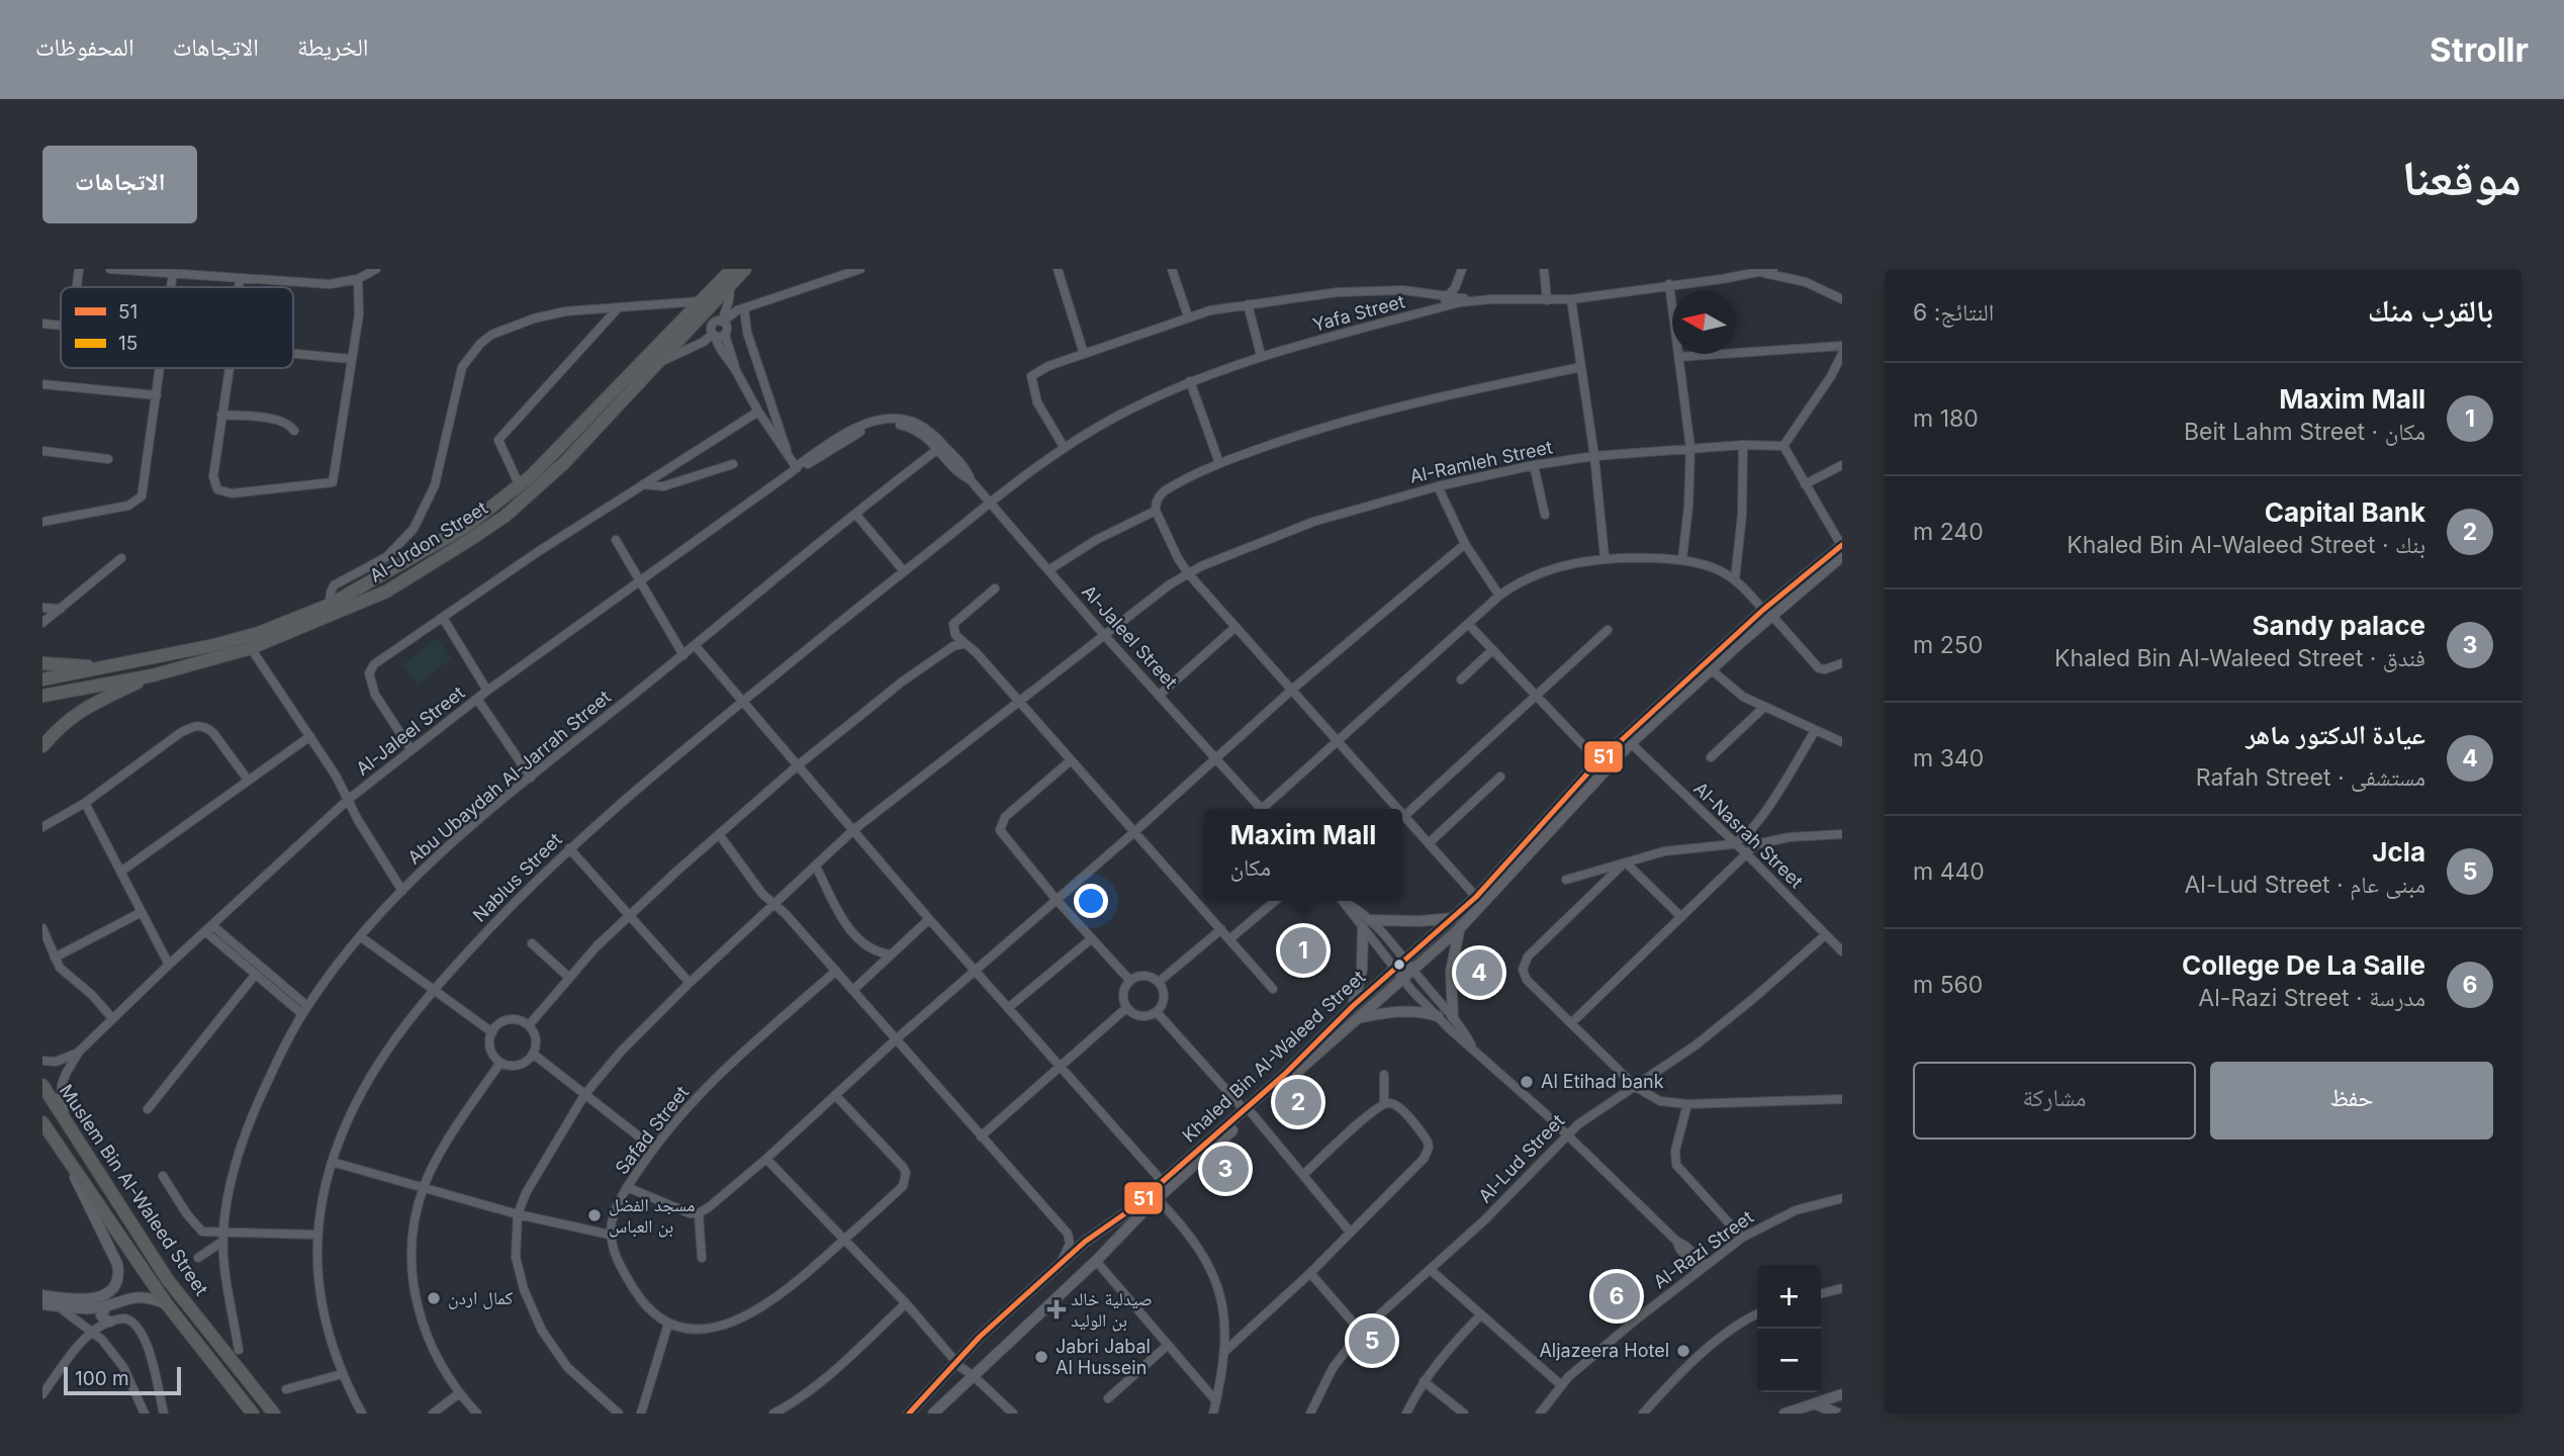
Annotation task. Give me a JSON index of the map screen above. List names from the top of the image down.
{
  "streets": {
    "highway": ["Al-Urdon Street", "Muslem Bin Al-Waleed Street"],
    "main road": ["Khaled Bin Al-Waleed Street"],
    "street": [
      "Yafa Street",
      "Al-Ramleh Street",
      "Al-Jaleel Street",
      "Abu Ubaydah Al-Jarrah Street",
      "Al-Nasrah Street",
      "Nablus Street",
      "Safad Street",
      "Al-Lud Street",
      "Al-Razi Street"
    ]
  },
  "crossings": [
    ["Yafa Street", "Al-Jaleel Street"],
    ["Yafa Street", "Nablus Street"],
    ["Al-Ramleh Street", "Al-Jaleel Street"],
    ["Al-Jaleel Street", "Abu Ubaydah Al-Jarrah Street"],
    ["Al-Jaleel Street", "Nablus Street"],
    ["Al-Jaleel Street", "Muslem Bin Al-Waleed Street"],
    ["Al-Nasrah Street", "Khaled Bin Al-Waleed Street"],
    ["Al-Nasrah Street", "Al-Lud Street"]
  ],
  "places": {
    "other": [
      "Al Etihad bank",
      "مسجد الفضل بن العباس",
      "كمال اردن",
      "Aljazeera Hotel",
      "Jabri Jabal Al Hussein"
    ],
    "health": ["صيدلية خالد بن الوليد"]
  },
  "lines": ["transit line 51"],
  "legend": ["51", "15"],
  "scale_bar": "100 m",
  "north": "left",
  "page": {
    "header": "Strollr",
    "nav": ["الخريطة", "الاتجاهات", "المحفوظات"],
    "title": "موقعنا",
    "buttons": [
      "الاتجاهات",
      ["حفظ", "مشاركة"]
    ],
    "heading": ["بالقرب منك", "النتائج: 6"],
    "list": [
      {
        "mark": "1",
        "name": "Maxim Mall",
        "note": "مكان · Beit Lahm Street",
        "value": "180 m"
      },
      {
        "mark": "2",
        "name": "Capital Bank",
        "note": "بنك · Khaled Bin Al-Waleed Street",
        "value": "240 m"
      },
      {
        "mark": "3",
        "name": "Sandy palace",
        "note": "فندق · Khaled Bin Al-Waleed Street",
        "value": "250 m"
      },
      {
        "mark": "4",
        "name": "عيادة الدكتور ماهر",
        "note": "مستشفى · Rafah Street",
        "value": "340 m"
      },
      {
        "mark": "5",
        "name": "Jcla",
        "note": "مبنى عام · Al-Lud Street",
        "value": "440 m"
      },
      {
        "mark": "6",
        "name": "College De La Salle",
        "note": "مدرسة · Al-Razi Street",
        "value": "560 m"
      }
    ],
    "popup": ["Maxim Mall", "مكان"],
    "pins": [
      "1",
      "4",
      "2",
      "3",
      "6",
      "5"
    ],
    "map_buttons": ["+", "−"],
    "scale": "100 m"
  }
}
